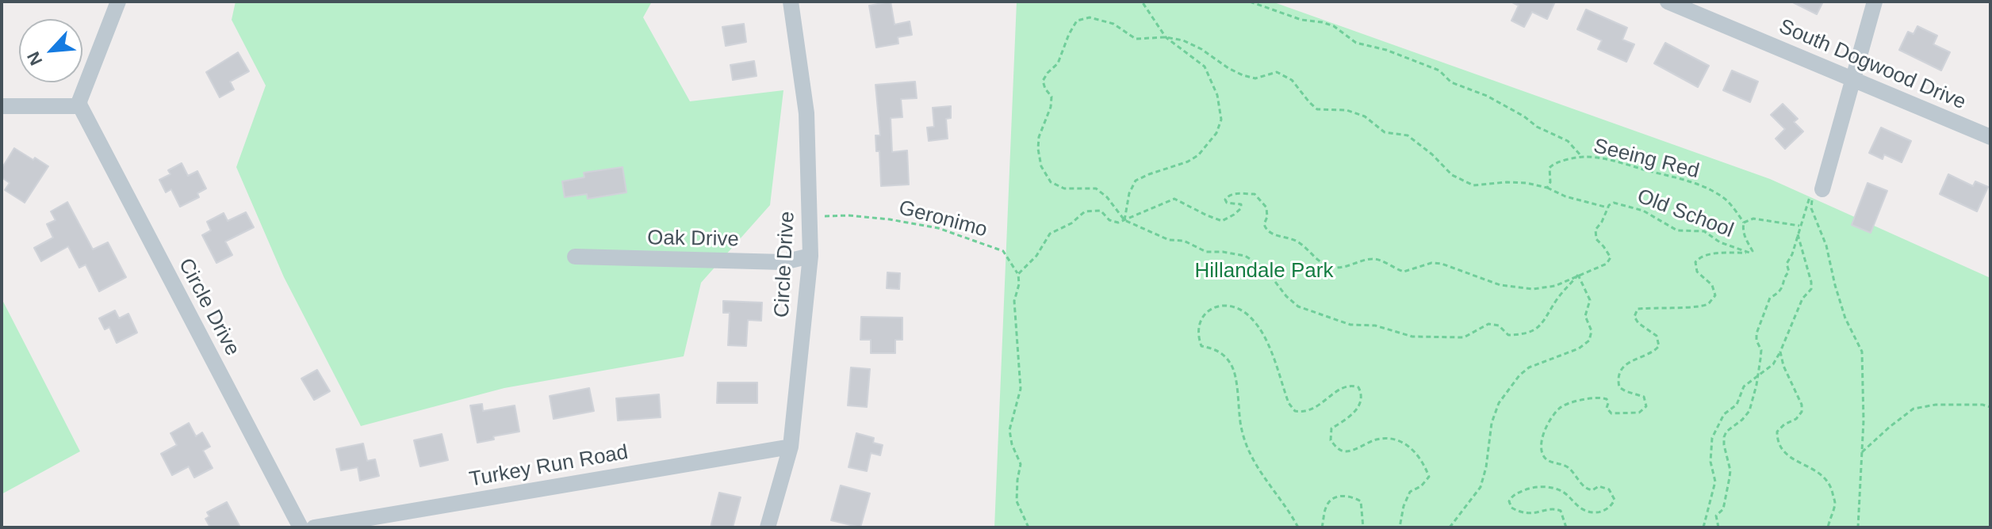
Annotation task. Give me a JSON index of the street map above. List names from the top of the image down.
{
  "streets": {
    "street": [
      "South Dogwood Drive",
      "Oak Drive",
      "Circle Drive",
      "Turkey Run Road"
    ],
    "path": ["Seeing Red", "Old School", "Geronimo"]
  },
  "crossings": [
    ["Seeing Red", "Old School"],
    ["Geronimo", "Circle Drive"],
    ["Oak Drive", "Circle Drive"],
    ["Circle Drive", "Turkey Run Road"]
  ],
  "parks": ["Hillandale Park"],
  "north": "bottom left"
}
